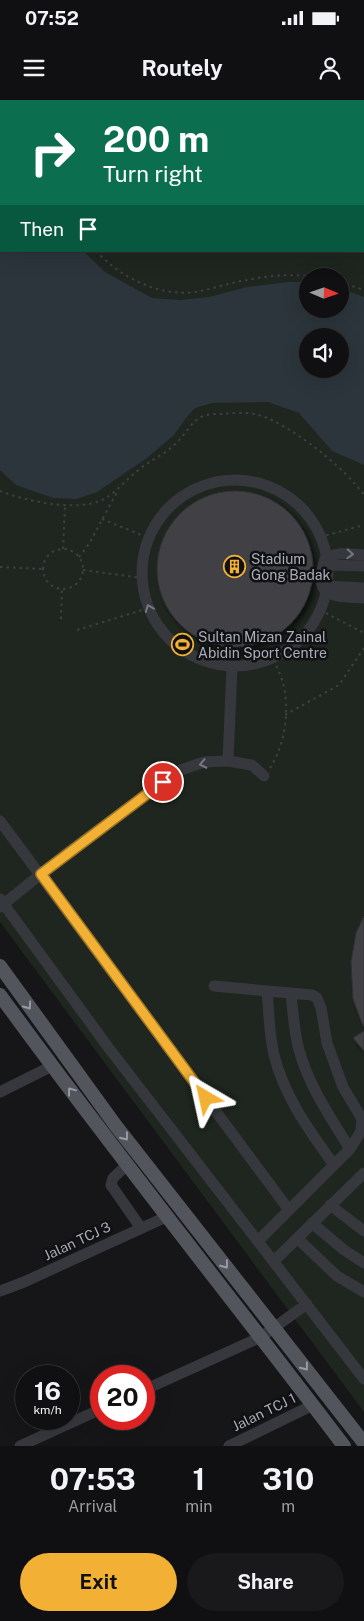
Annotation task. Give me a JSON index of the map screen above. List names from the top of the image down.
{
  "streets": {
    "street": ["Jalan TCJ 3", "Jalan TCJ 1"]
  },
  "places": {
    "building": ["Stadium Gong Badak"],
    "sports": ["Sultan Mizan Zainal Abidin Sport Centre"]
  },
  "north": "right",
  "page": {
    "status": "07:52",
    "header": "Routely",
    "turn": ["200 m", "Turn right"],
    "then": "Then",
    "speed": "16 km/h",
    "limit": "20",
    "eta": [
      "07:53",
      "Arrival",
      "1",
      "min",
      "310",
      "m"
    ],
    "buttons": ["Exit", "Share"]
  }
}
